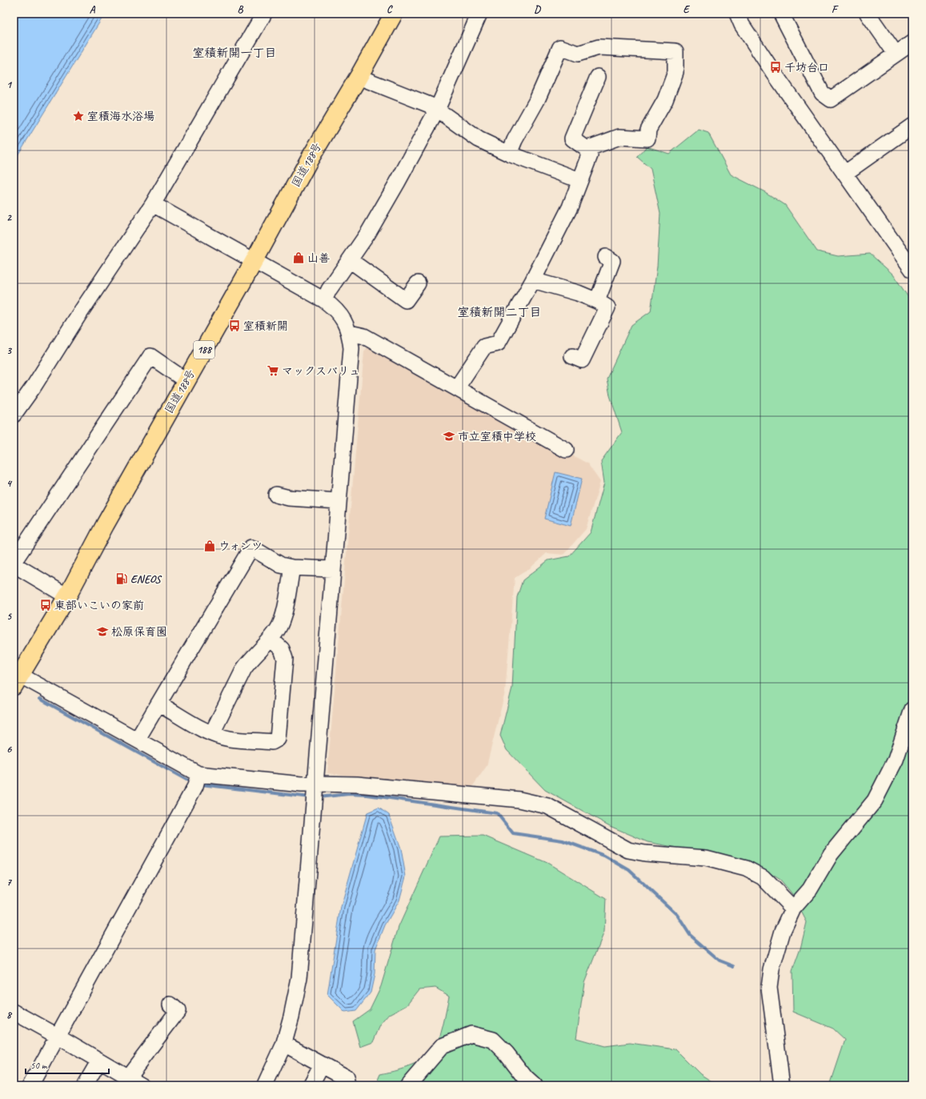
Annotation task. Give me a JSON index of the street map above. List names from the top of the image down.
{
  "streets": {
    "highway": ["国道188号", "188"]
  },
  "districts": ["室積新開一丁目", "室積新開二丁目"],
  "places": {
    "bus stop": ["千坊台口", "室積新開", "東部いこいの家前"],
    "place": ["室積海水浴場"],
    "shop": ["山善", "ウォンツ"],
    "supermarket": ["マックスバリュ"],
    "school or university": ["市立室積中学校", "松原保育園"],
    "fuel station": ["ENEOS"]
  },
  "scale_bar": "50 m",
  "grid": {
    "columns": [
      "A",
      "B",
      "C",
      "D",
      "E",
      "F"
    ],
    "rows": [
      "1",
      "2",
      "3",
      "4",
      "5",
      "6",
      "7",
      "8"
    ]
  }
}
